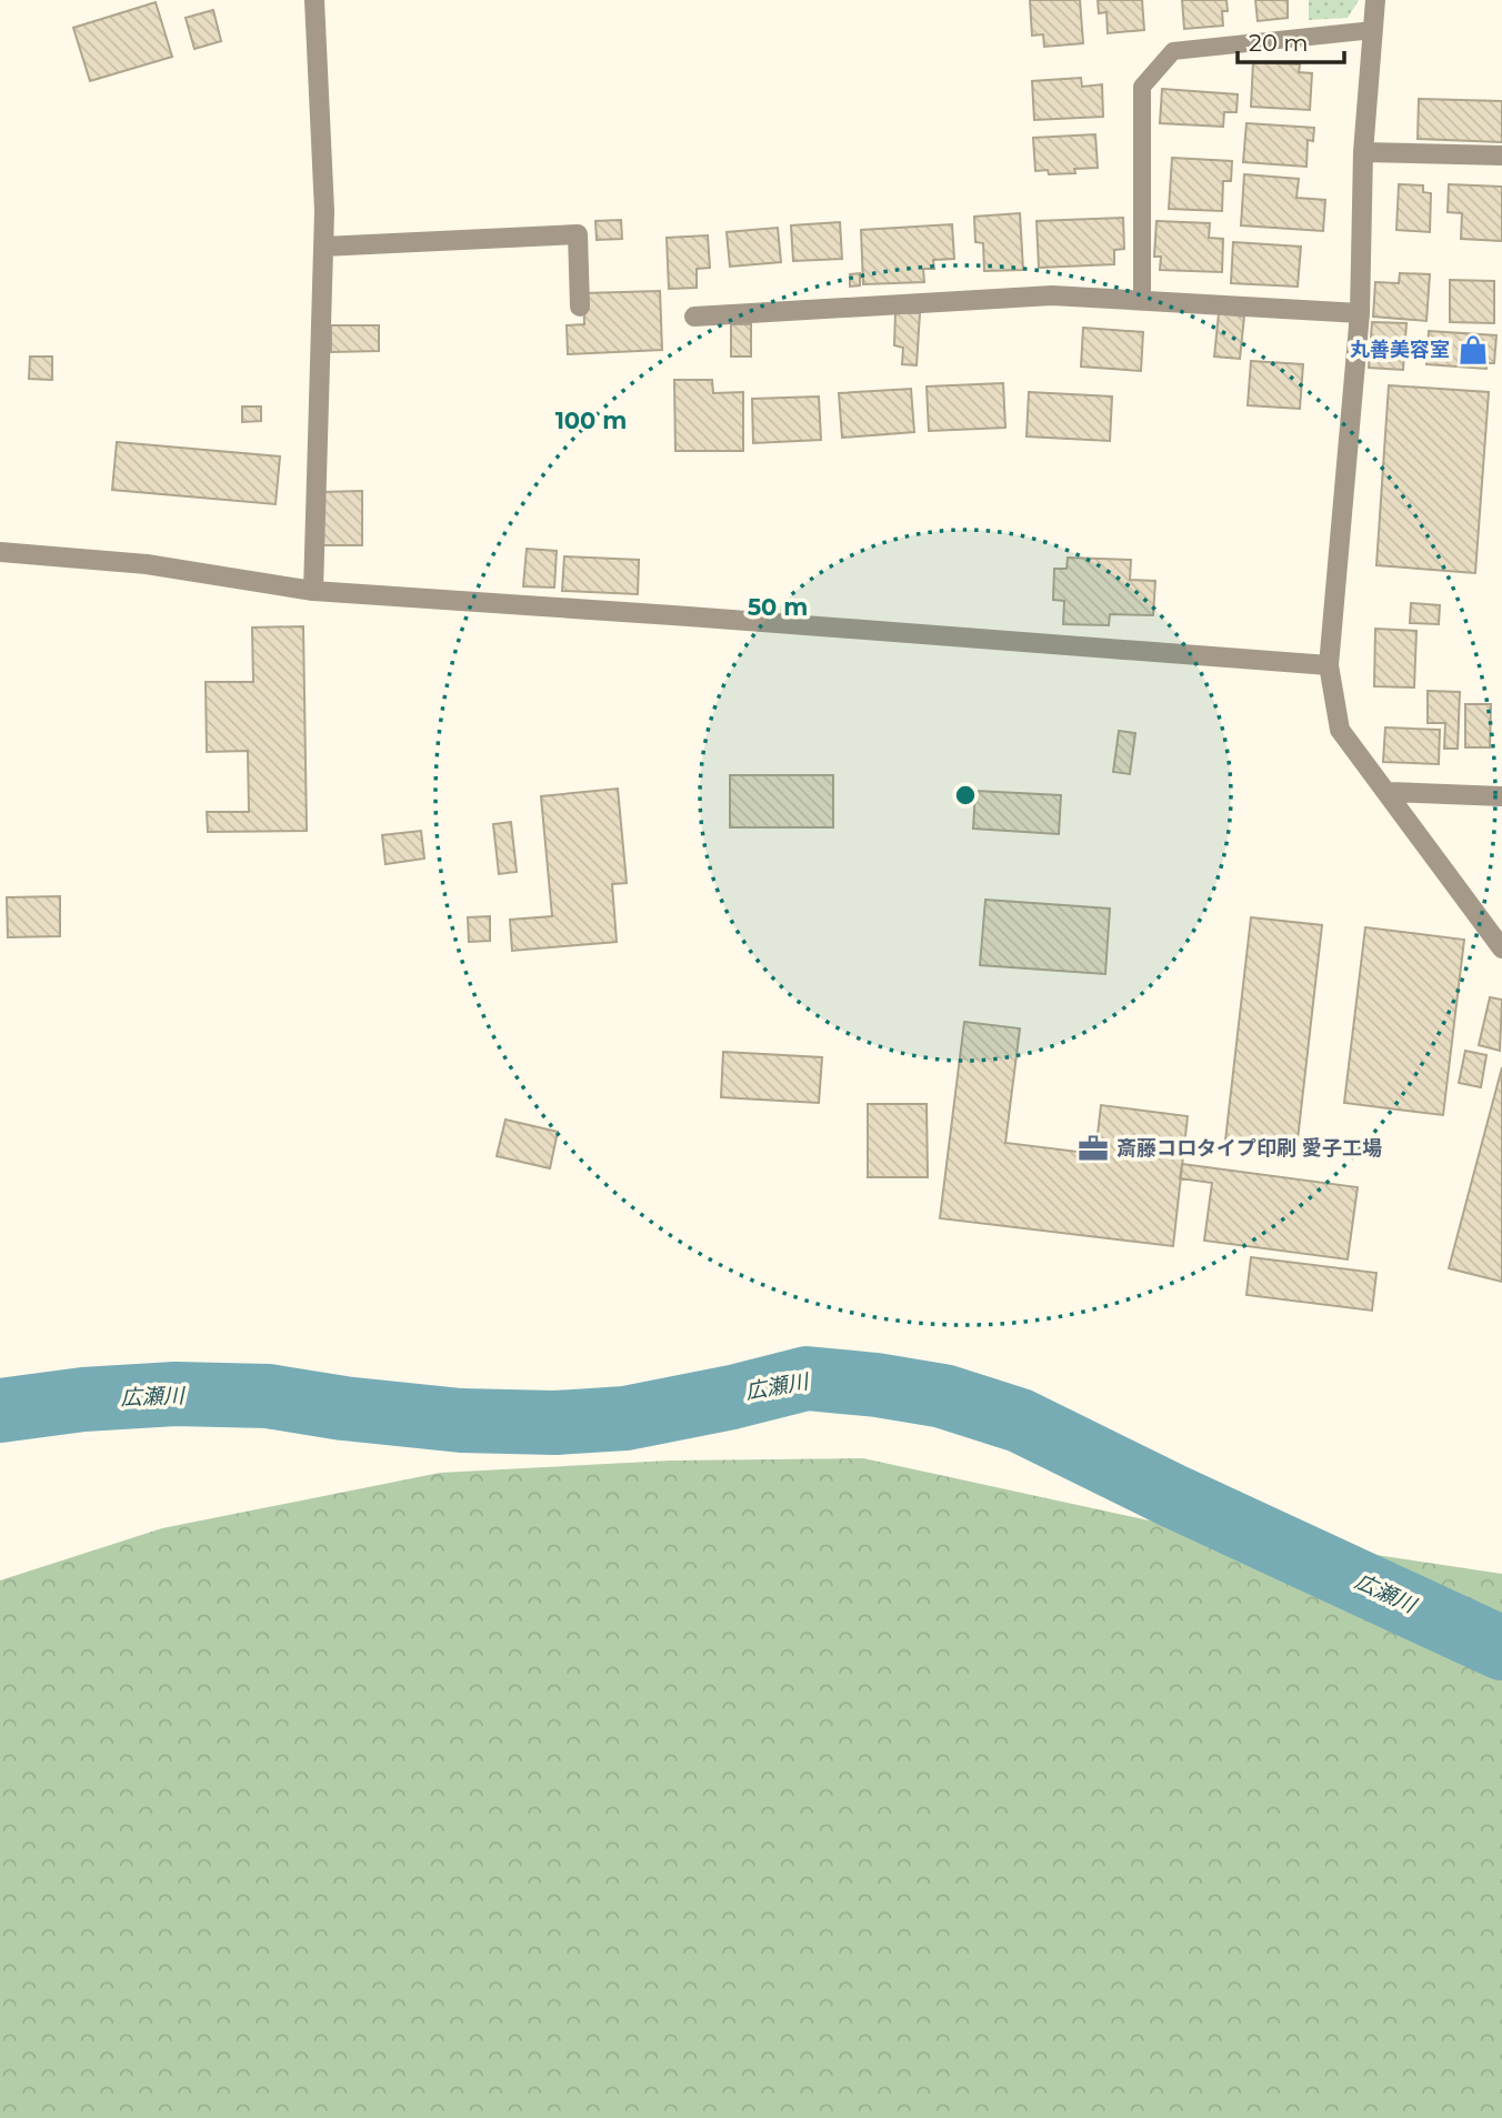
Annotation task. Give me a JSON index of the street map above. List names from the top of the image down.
{
  "water": ["広瀬川"],
  "places": {
    "shop": ["丸善美容室"],
    "office": ["斎藤コロタイプ印刷 愛子工場"]
  },
  "scale_bar": "20 m",
  "rings": ["100 m", "50 m"]
}
